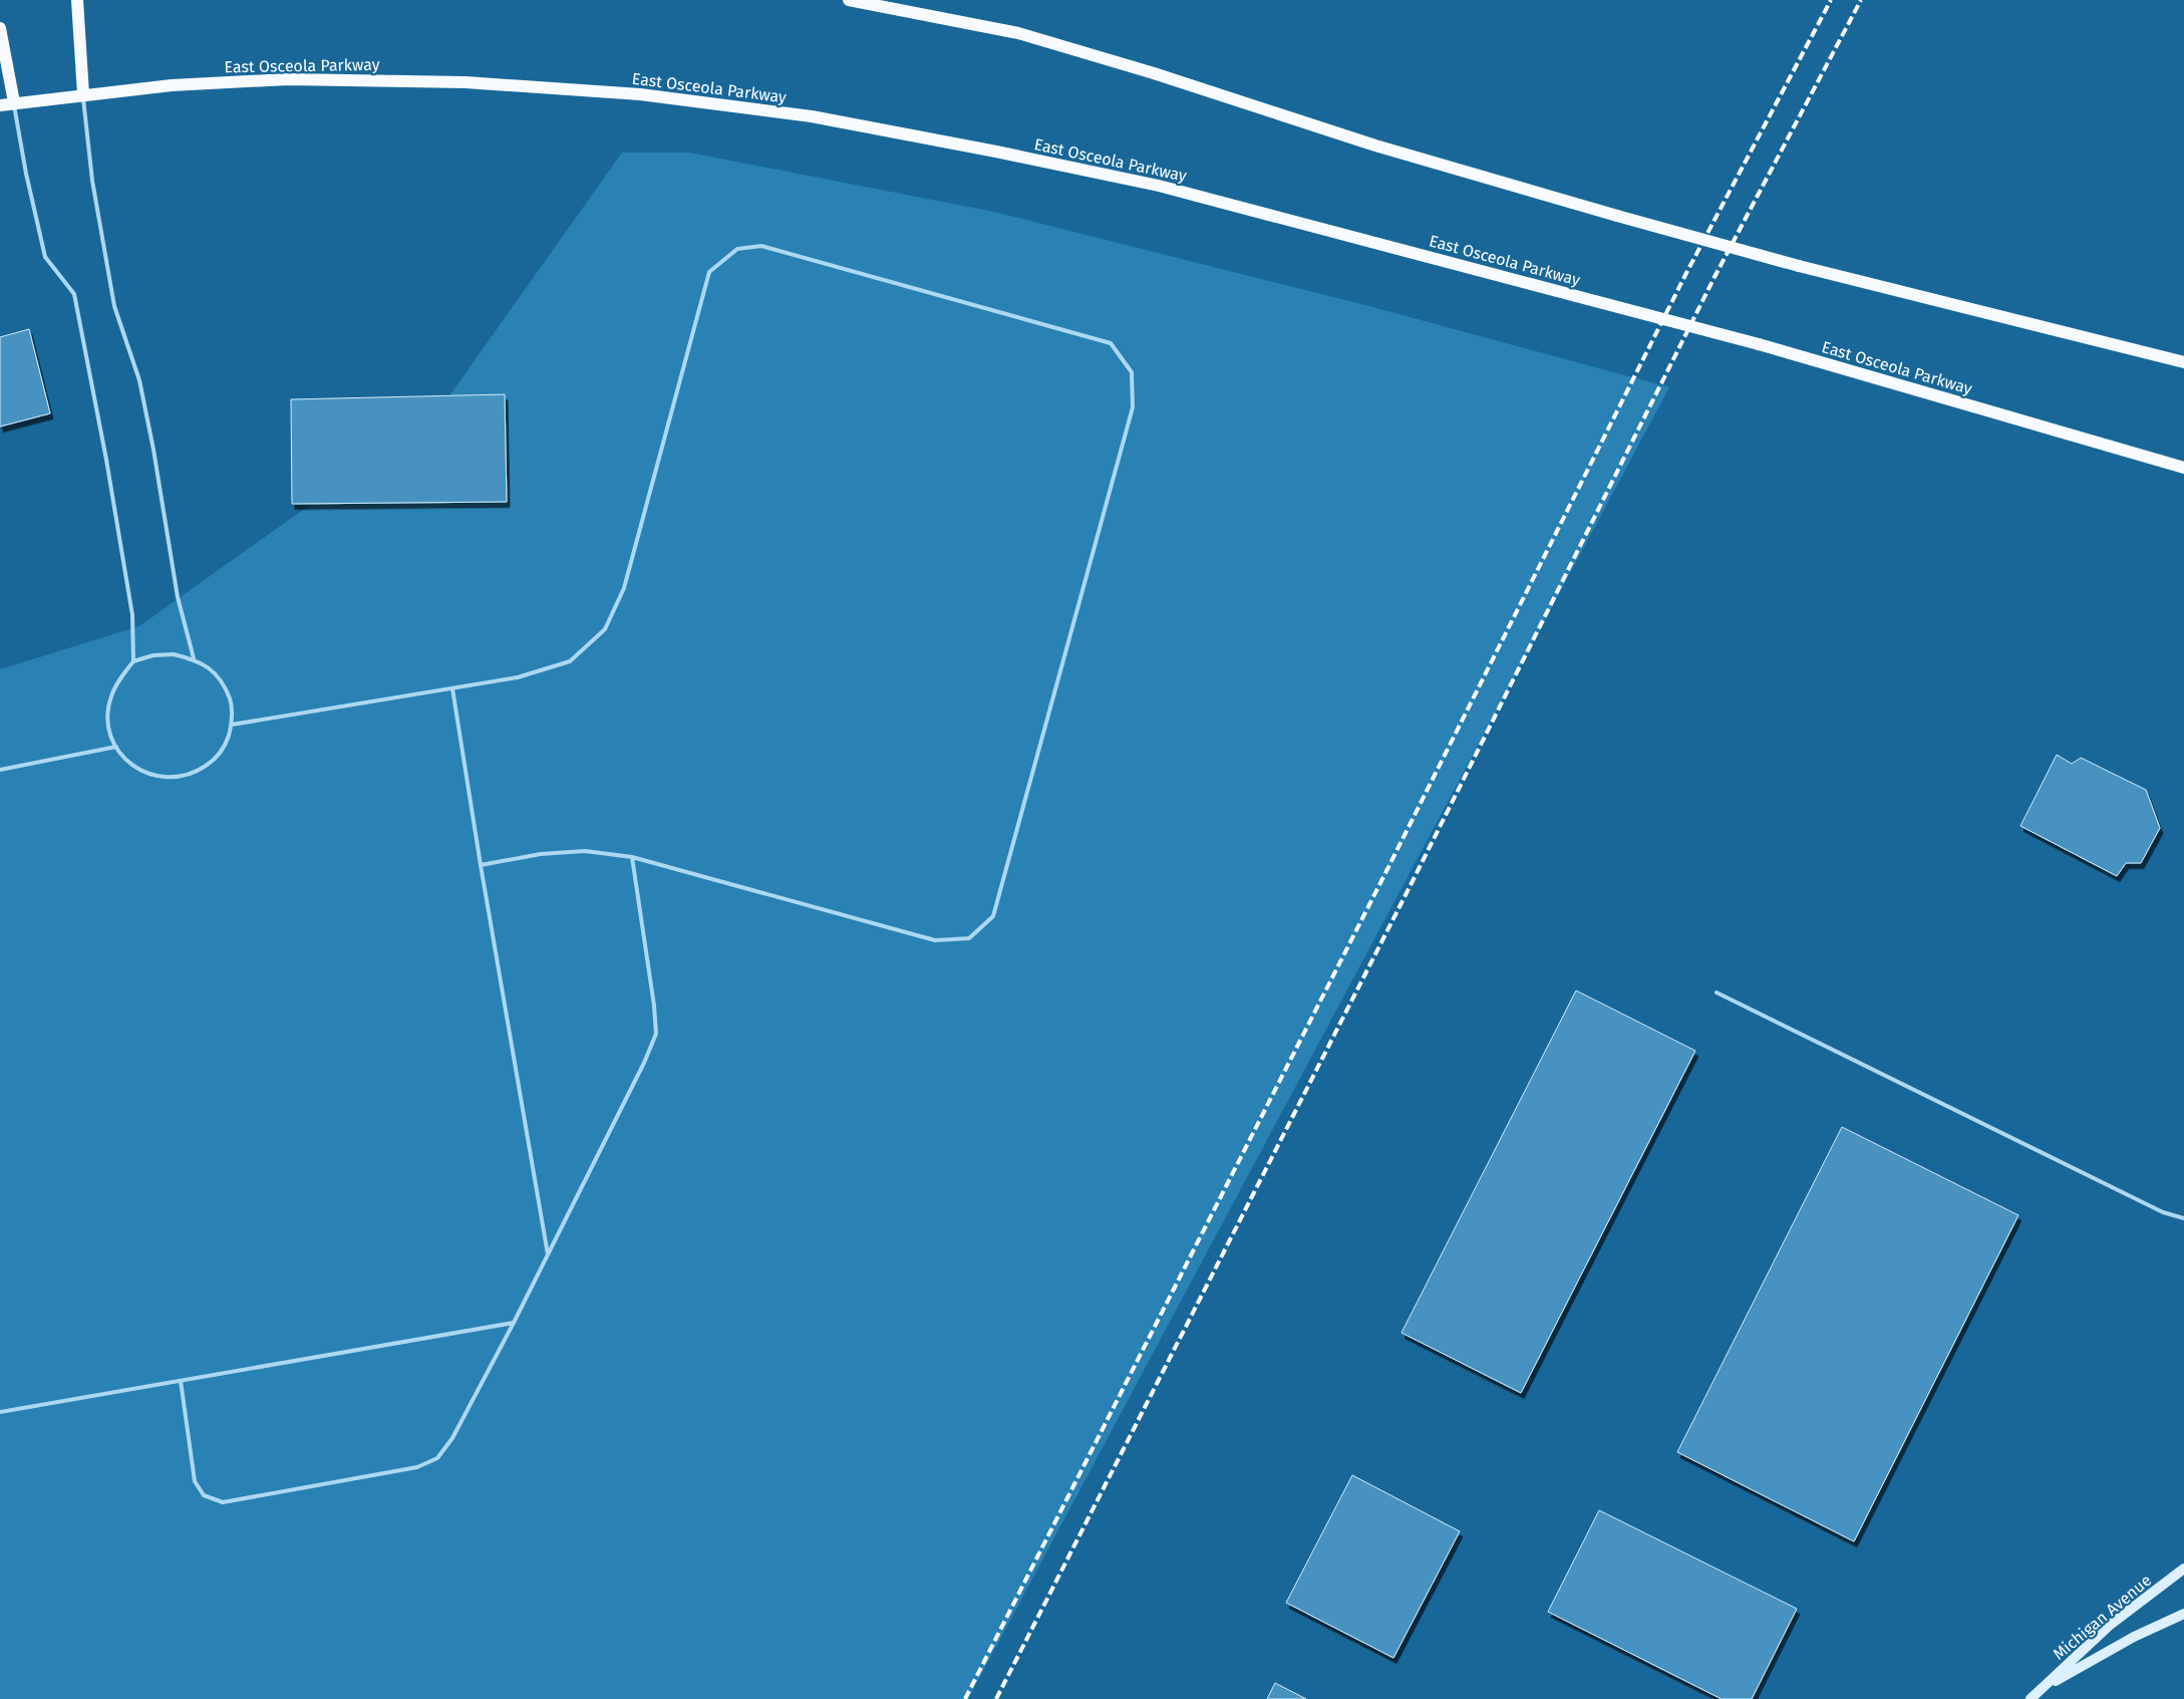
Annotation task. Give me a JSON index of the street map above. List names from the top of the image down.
{
  "streets": {
    "main road": ["East Osceola Parkway", "Michigan Avenue"]
  }
}
